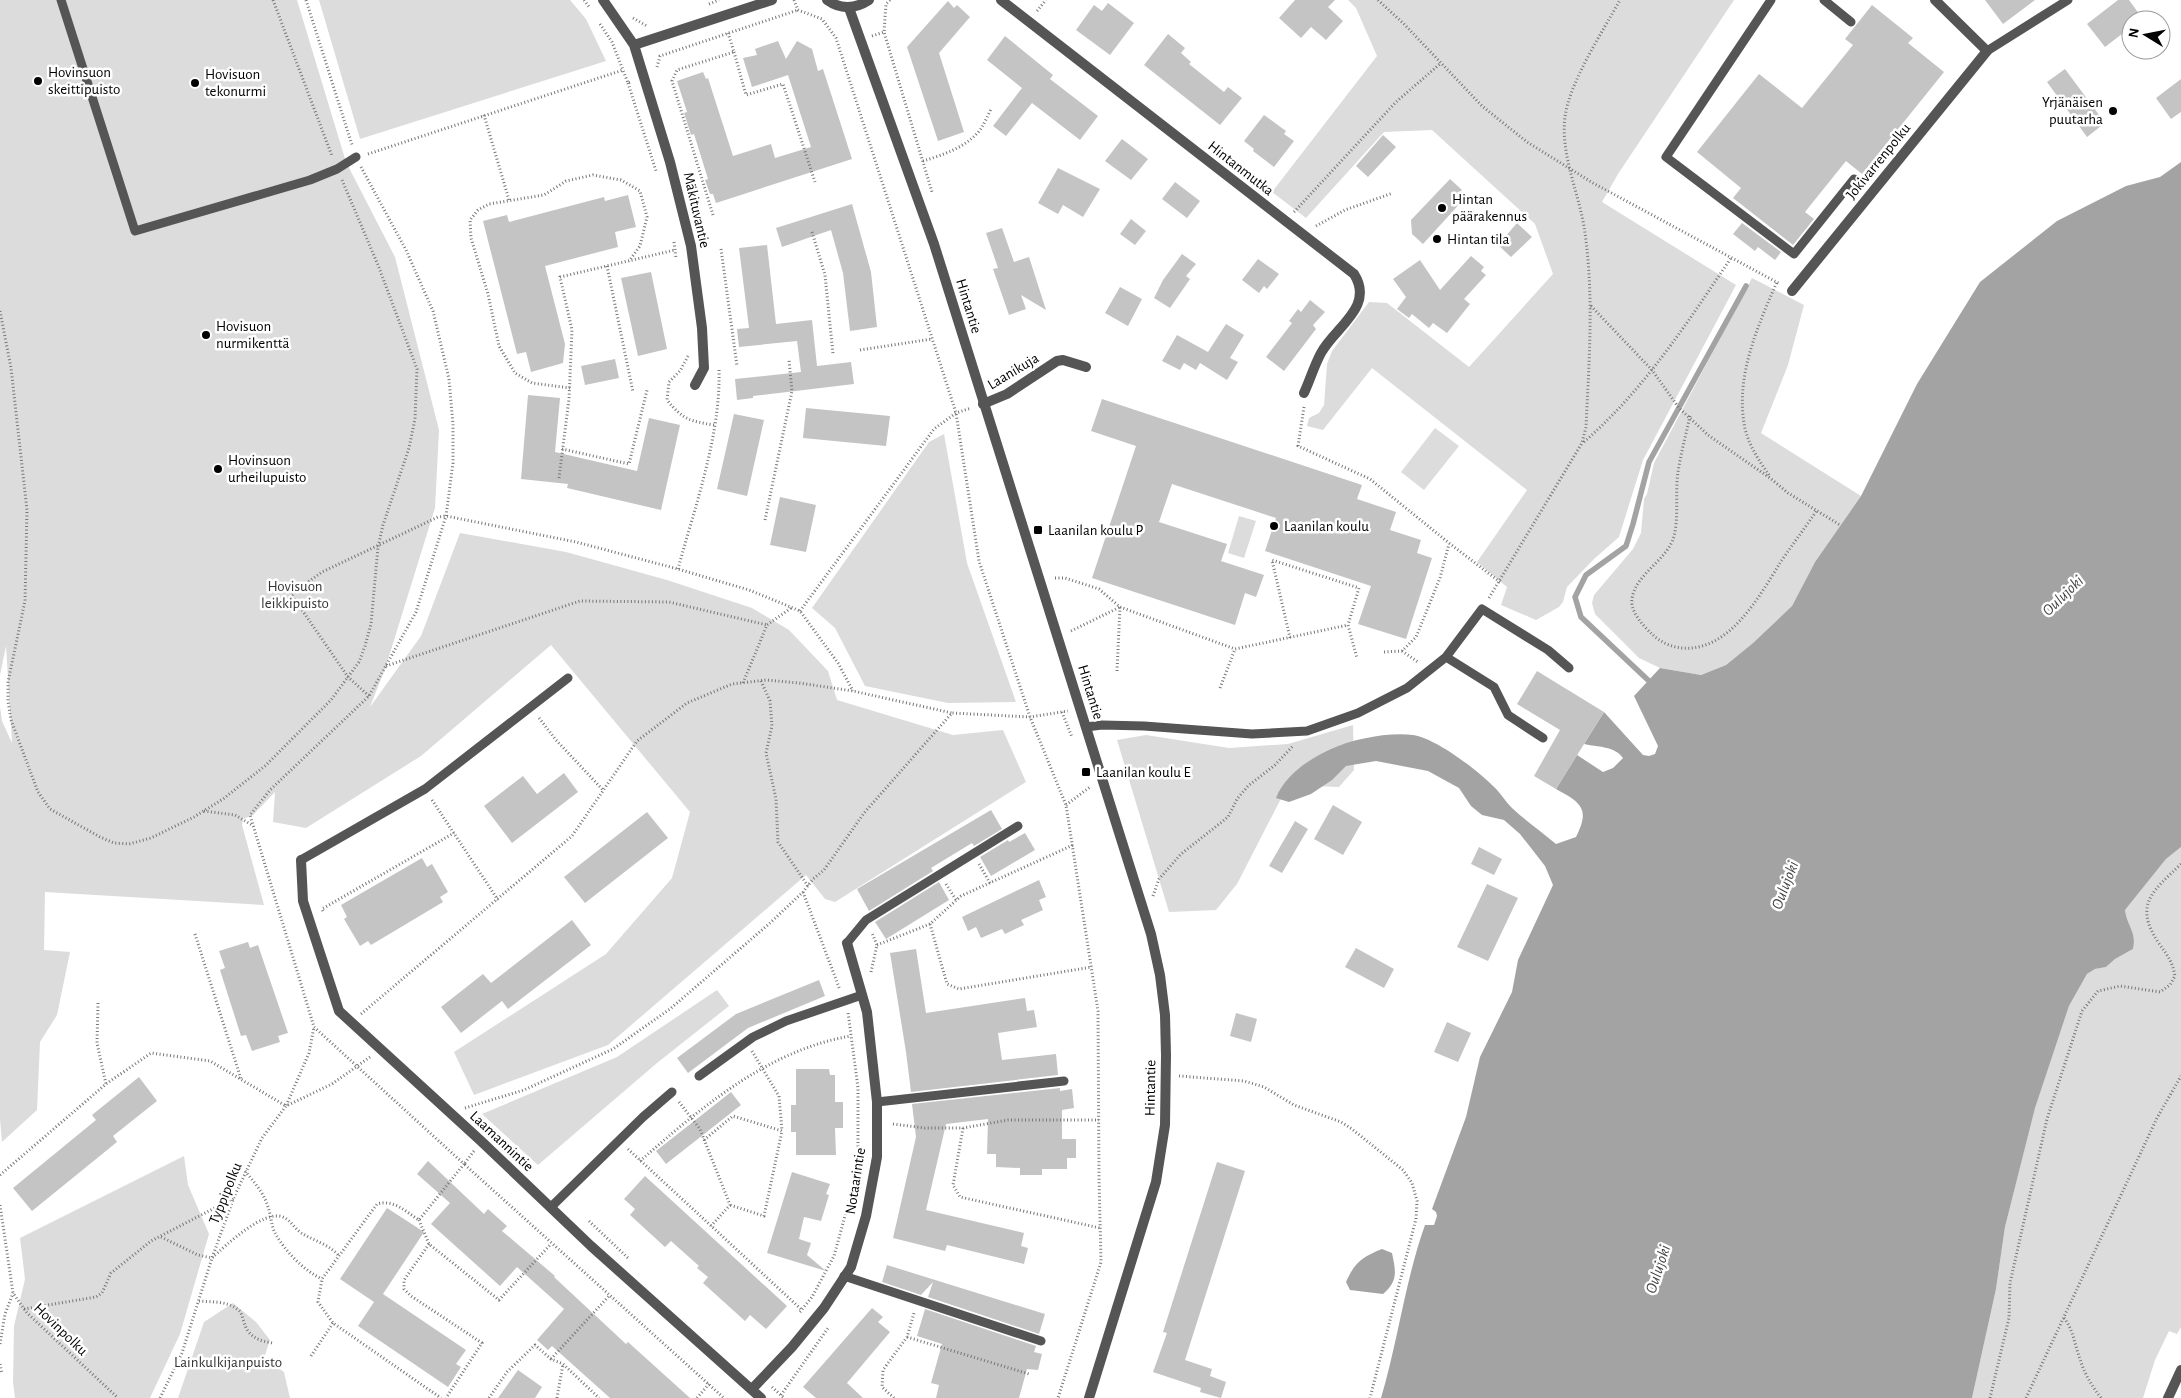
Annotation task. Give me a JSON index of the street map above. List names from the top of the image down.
{
  "streets": {
    "street": [
      "Jokivarrenpolku",
      "Hintanmutka",
      "Mäkituvantie",
      "Hintantie",
      "Laanikuja",
      "Laamannintie",
      "Notaarintie"
    ],
    "path": ["Typpipolku", "Hovinpolku"]
  },
  "crossings": [
    ["Hintantie", "Laanikuja"],
    ["Laamannintie", "Notaarintie"],
    ["Laamannintie", "Typpipolku"]
  ],
  "water": ["Oulujoki"],
  "parks": ["Hovisuon leikkipuisto", "Lainkulkijanpuisto"],
  "places": {
    "other": [
      "Hovinsuon skeittipuisto",
      "Hovisuon tekonurmi",
      "Yrjänäisen puutarha",
      "Hintan päärakennus",
      "Hintan tila",
      "Hovisuon nurmikenttä",
      "Hovinsuon urheilupuisto",
      "Laanilan koulu"
    ],
    "transit": ["Laanilan koulu P", "Laanilan koulu E"]
  },
  "north": "left"
}
